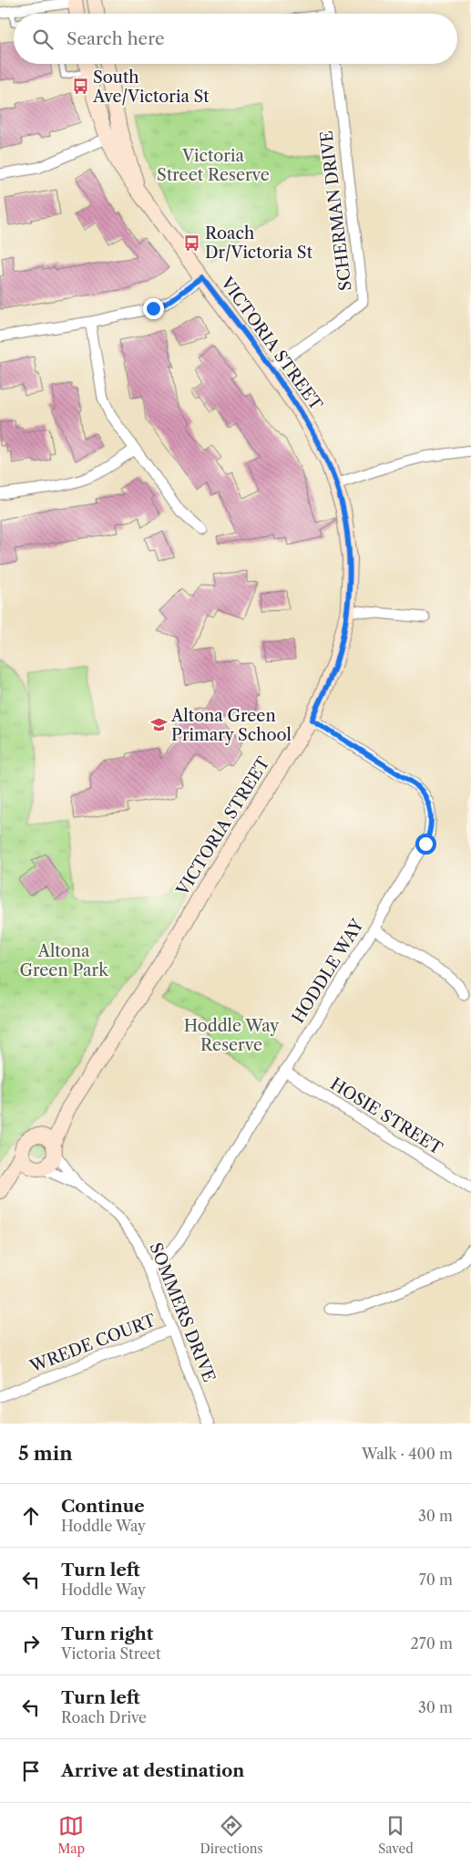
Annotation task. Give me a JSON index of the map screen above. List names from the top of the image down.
{
  "streets": {
    "street": [
      "SCHERMAN DRIVE",
      "VICTORIA STREET",
      "HODDLE WAY",
      "HOSIE STREET",
      "SOMMERS DRIVE",
      "WREDE COURT"
    ]
  },
  "crossings": [
    ["SCHERMAN DRIVE", "VICTORIA STREET"],
    ["VICTORIA STREET", "HODDLE WAY"],
    ["VICTORIA STREET", "SOMMERS DRIVE"],
    ["HODDLE WAY", "HOSIE STREET"],
    ["HODDLE WAY", "SOMMERS DRIVE"],
    ["SOMMERS DRIVE", "WREDE COURT"]
  ],
  "parks": ["Victoria Street Reserve", "Altona Green Park", "Hoddle Way Reserve"],
  "places": {
    "bus stop": ["South Ave/Victoria St", "Roach Dr/Victoria St"],
    "school or university": ["Altona Green Primary School"]
  },
  "page": {
    "search": "Search here",
    "heading": ["5 min", "Walk · 400 m"],
    "list": [
      ["Continue", "Hoddle Way", "30 m"],
      ["Turn left", "Hoddle Way", "70 m"],
      ["Turn right", "Victoria Street", "270 m"],
      ["Turn left", "Roach Drive", "30 m"],
      "Arrive at destination"
    ],
    "nav": ["Map", "Directions", "Saved"]
  }
}
